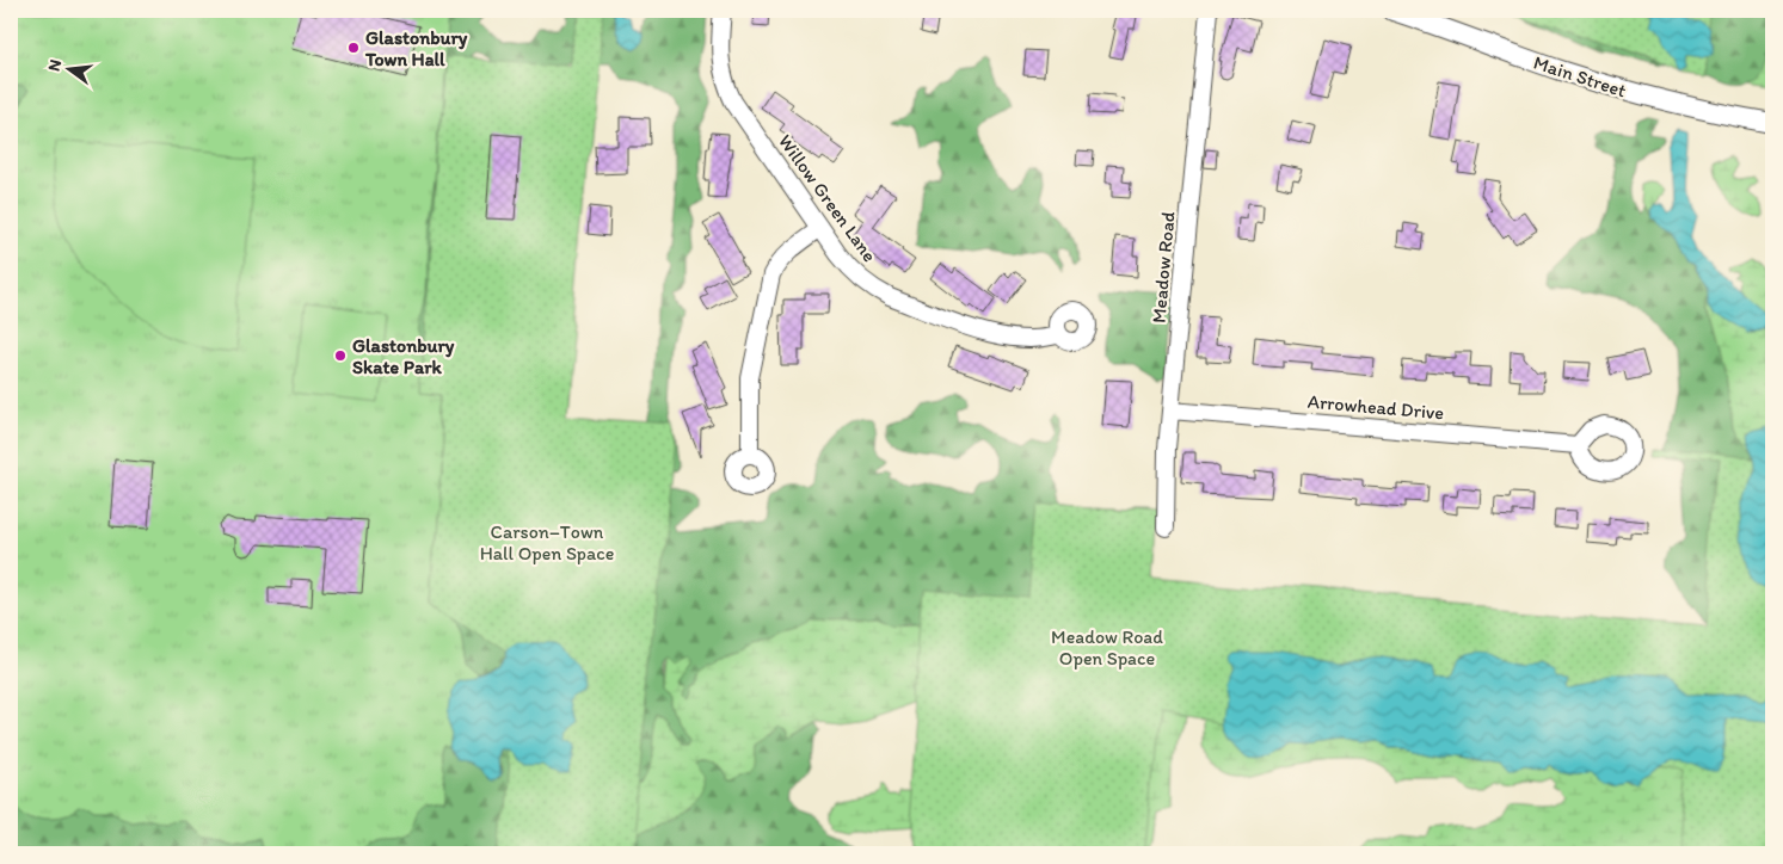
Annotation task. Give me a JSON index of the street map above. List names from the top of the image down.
{
  "streets": {
    "main road": ["Main Street"],
    "street": ["Willow Green Lane", "Meadow Road", "Arrowhead Drive"]
  },
  "crossings": [
    ["Meadow Road", "Arrowhead Drive"]
  ],
  "parks": ["Carson–Town Hall Open Space", "Meadow Road Open Space"],
  "places": ["Glastonbury Town Hall", "Glastonbury Skate Park"],
  "north": "left"
}
